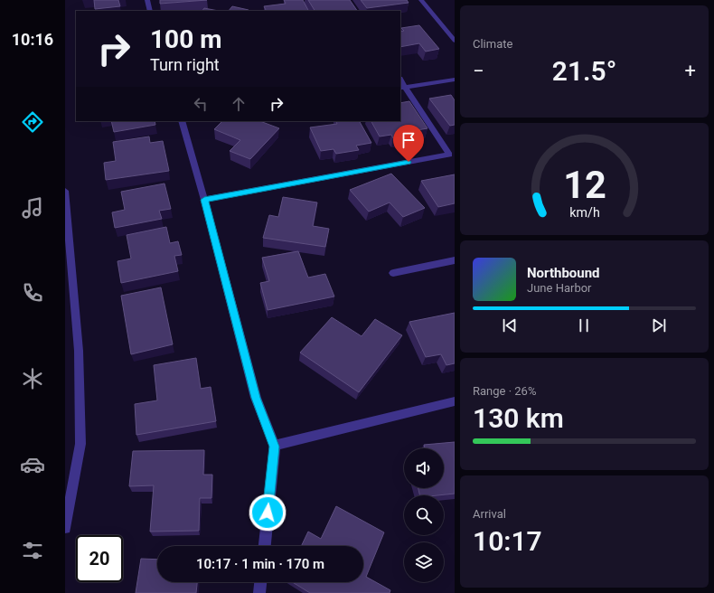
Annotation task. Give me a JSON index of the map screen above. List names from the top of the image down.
{
  "page": {
    "tabs": "10:16",
    "tile": [
      "Climate",
      ["Range · 26%", "130 km"],
      ["Arrival", "10:17"]
    ],
    "turn": ["100 m", "Turn right"],
    "heat": ["−", "21.5°", "+"],
    "song": ["Northbound", "June Harbor"],
    "limit": "20",
    "trip": "10:17 · 1 min · 170 m",
    "gauge": ["12", "km/h"]
  }
}
